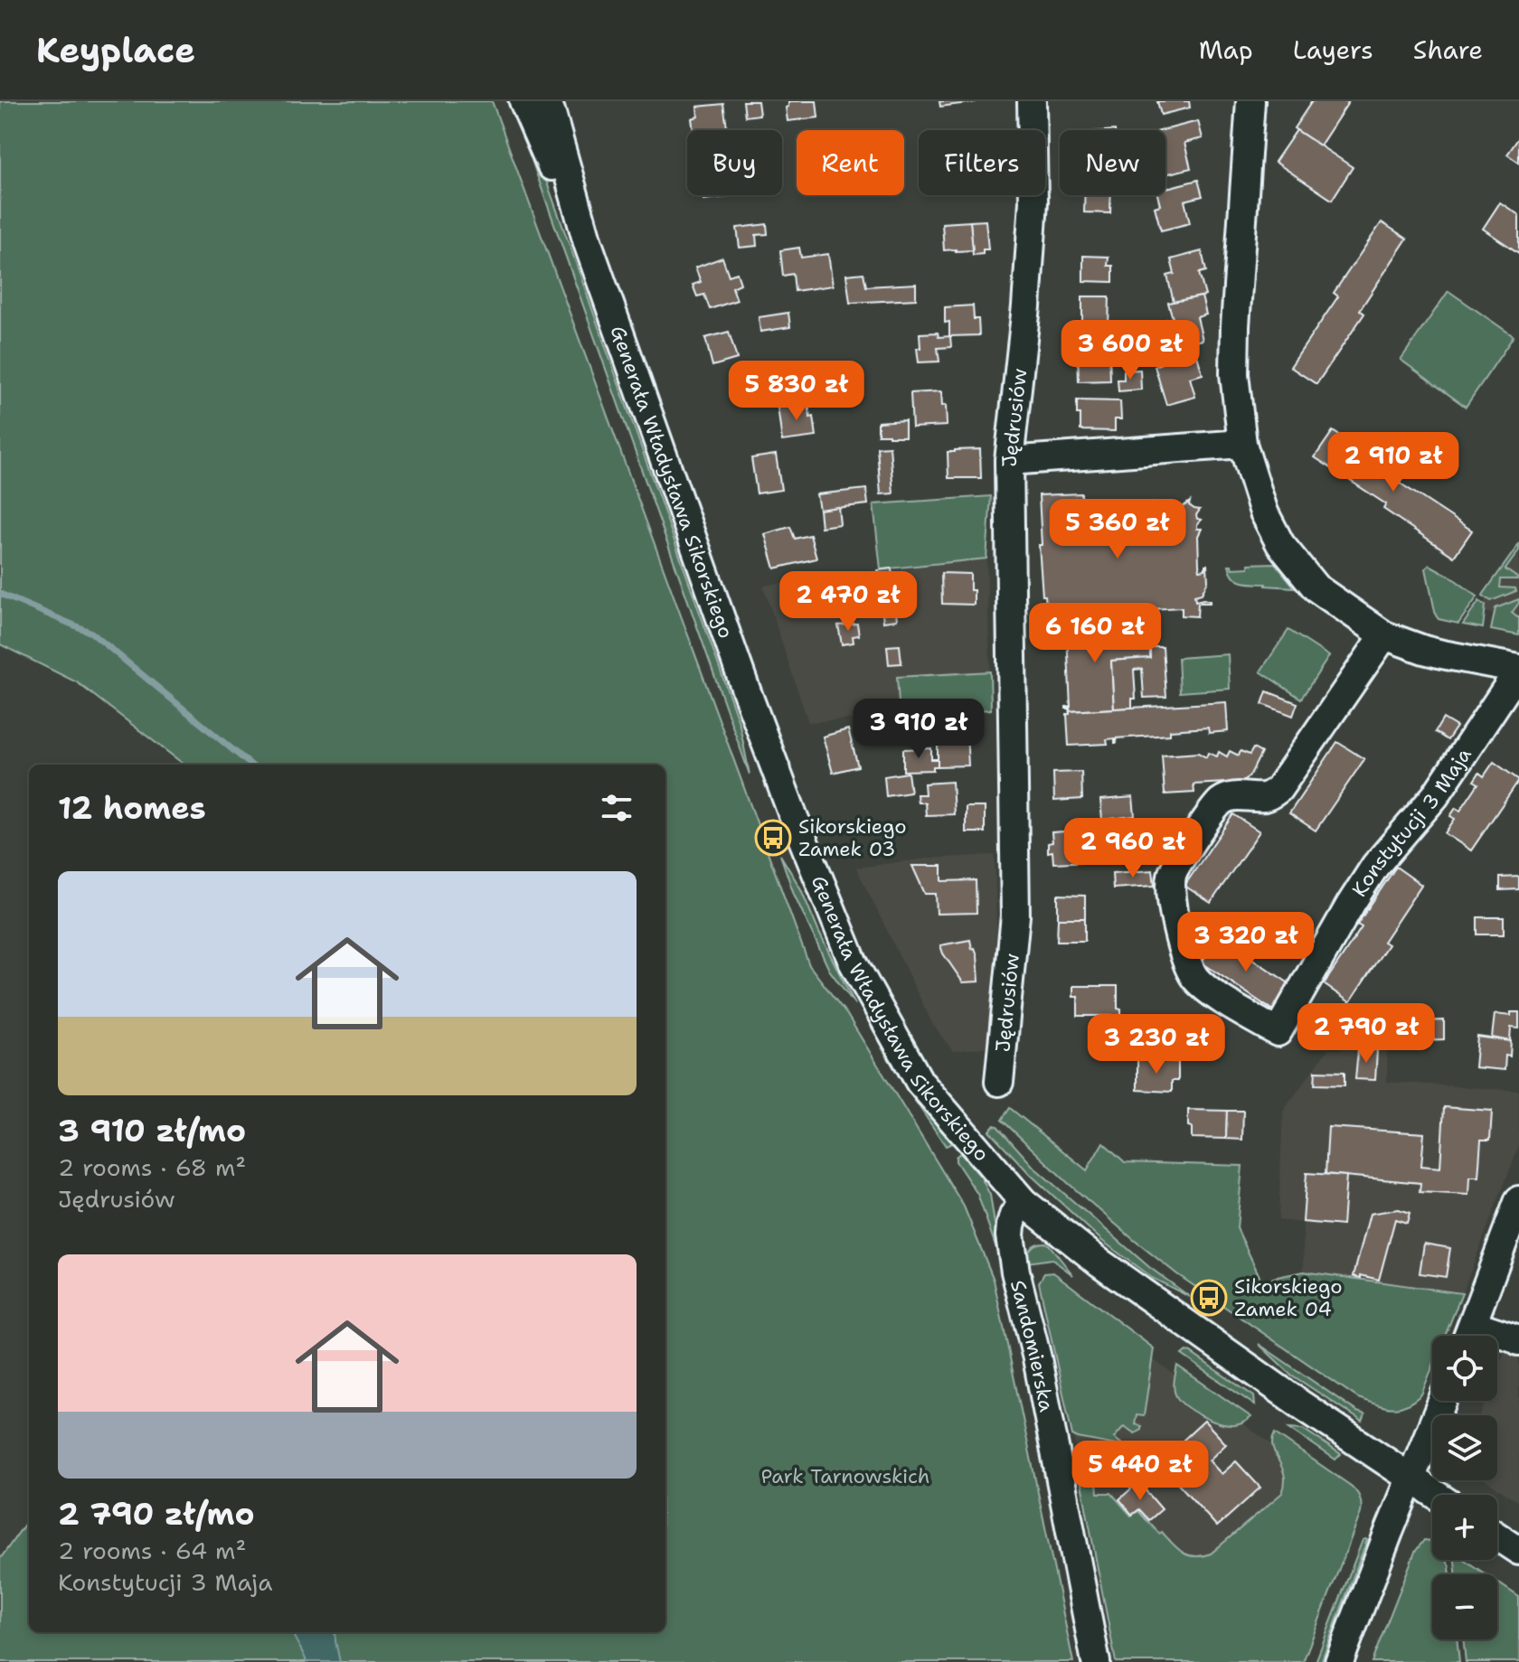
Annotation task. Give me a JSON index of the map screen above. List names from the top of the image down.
{
  "streets": {
    "street": [
      "Jędrusiów",
      "Generała Władysława Sikorskiego",
      "Konstytucji 3 Maja",
      "Sandomierska"
    ]
  },
  "crossings": [
    ["Generała Władysława Sikorskiego", "Sandomierska"]
  ],
  "parks": ["Park Tarnowskich"],
  "places": {
    "bus stop": ["Sikorskiego Zamek 03", "Sikorskiego Zamek 04"]
  },
  "page": {
    "header": "Keyplace",
    "nav": ["Map", "Layers", "Share"],
    "chip": [
      "Buy",
      "Rent",
      "Filters",
      "New"
    ],
    "price": [
      "3 600 zł",
      "5 830 zł",
      "2 910 zł",
      "5 360 zł",
      "2 470 zł",
      "6 160 zł",
      "3 910 zł",
      "2 960 zł",
      "3 320 zł",
      "2 790 zł",
      "3 230 zł",
      "5 440 zł"
    ],
    "heading": "12 homes",
    "list": [
      {
        "name": "3 910 zł/mo",
        "note": "2 rooms · 68 m² · Jędrusiów"
      },
      {
        "name": "2 790 zł/mo",
        "note": "2 rooms · 64 m² · Konstytucji 3 Maja"
      }
    ],
    "map_buttons": ["+", "−"]
  }
}
